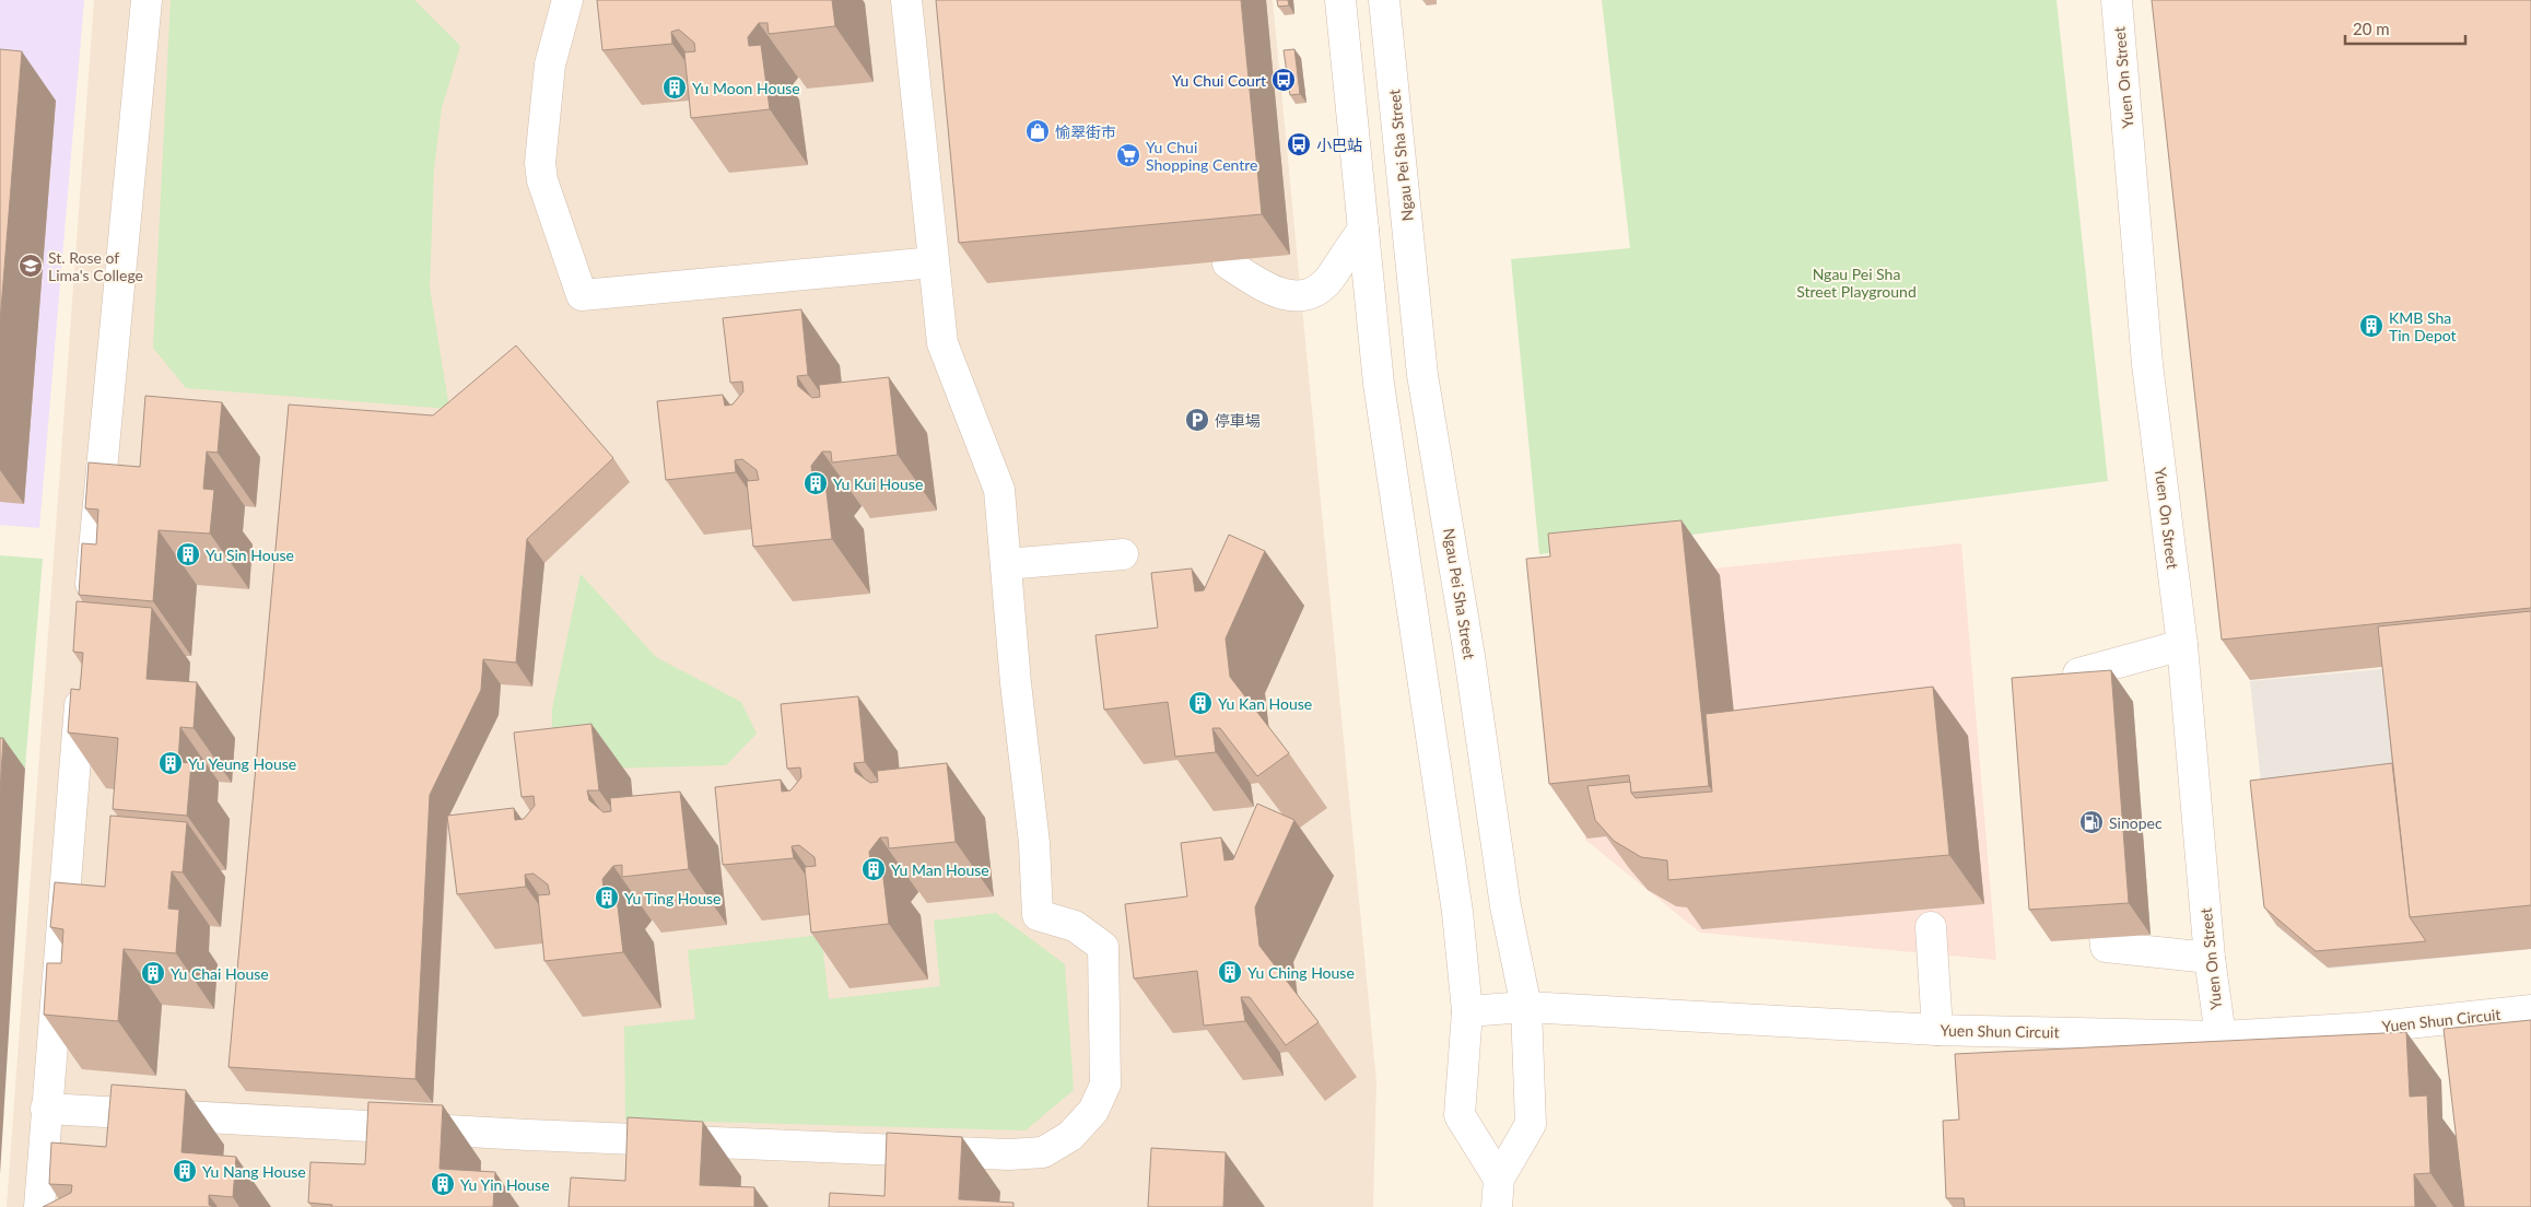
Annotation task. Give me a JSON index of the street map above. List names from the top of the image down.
{
  "streets": {
    "street": ["Yuen On Street", "Ngau Pei Sha Street", "Yuen Shun Circuit"]
  },
  "crossings": [
    ["Yuen On Street", "Yuen Shun Circuit"],
    ["Ngau Pei Sha Street", "Yuen Shun Circuit"]
  ],
  "parks": ["Ngau Pei Sha Street Playground"],
  "places": {
    "bus stop": ["Yu Chui Court", "小巴站"],
    "building": [
      "Yu Moon House",
      "KMB Sha Tin Depot",
      "Yu Kui House",
      "Yu Sin House",
      "Yu Kan House",
      "Yu Yeung House",
      "Yu Man House",
      "Yu Ting House",
      "Yu Ching House",
      "Yu Chai House",
      "Yu Nang House",
      "Yu Yin House"
    ],
    "shop": ["愉翠街市"],
    "supermarket": ["Yu Chui Shopping Centre"],
    "school or university": ["St. Rose of Lima's College"],
    "parking": ["停車場"],
    "fuel station": ["Sinopec"]
  },
  "scale_bar": "20 m"
}
